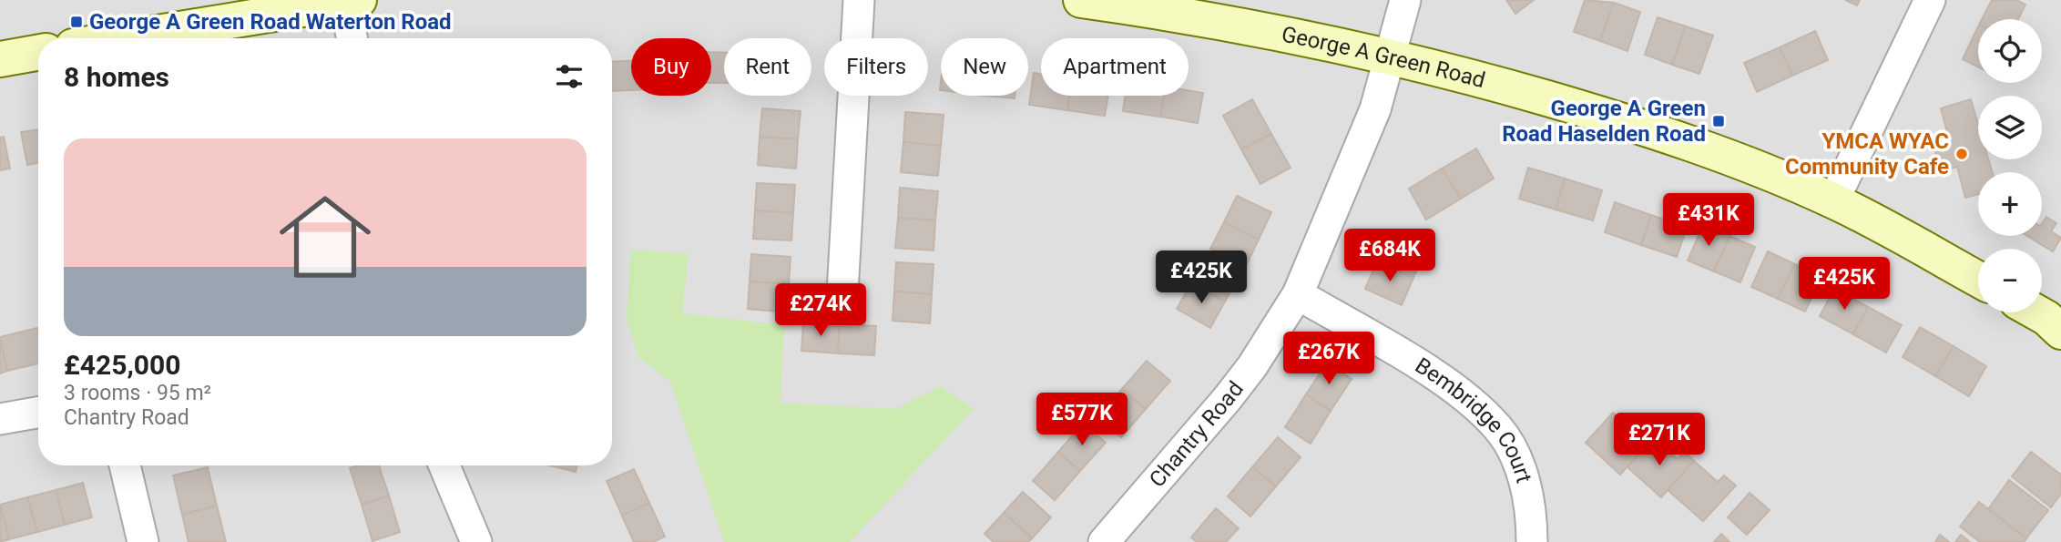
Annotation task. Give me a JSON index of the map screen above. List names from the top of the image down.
{
  "streets": {
    "main road": ["George A Green Road"],
    "street": ["Bembridge Court", "Chantry Road"]
  },
  "crossings": [
    ["George A Green Road", "Chantry Road"],
    ["Bembridge Court", "Chantry Road"]
  ],
  "places": {
    "transit": ["George A Green Road Waterton Road", "George A Green Road Haselden Road"],
    "other": ["YMCA WYAC Community Cafe"]
  },
  "page": {
    "map_buttons": ["+", "−"],
    "chip": [
      "Buy",
      "Rent",
      "Filters",
      "New",
      "Apartment"
    ],
    "heading": "8 homes",
    "list": [
      {
        "name": "£425,000",
        "note": "3 rooms · 95 m² · Chantry Road"
      }
    ],
    "price": [
      "£431K",
      "£684K",
      "£425K",
      "£425K",
      "£274K",
      "£267K",
      "£577K",
      "£271K"
    ]
  }
}
